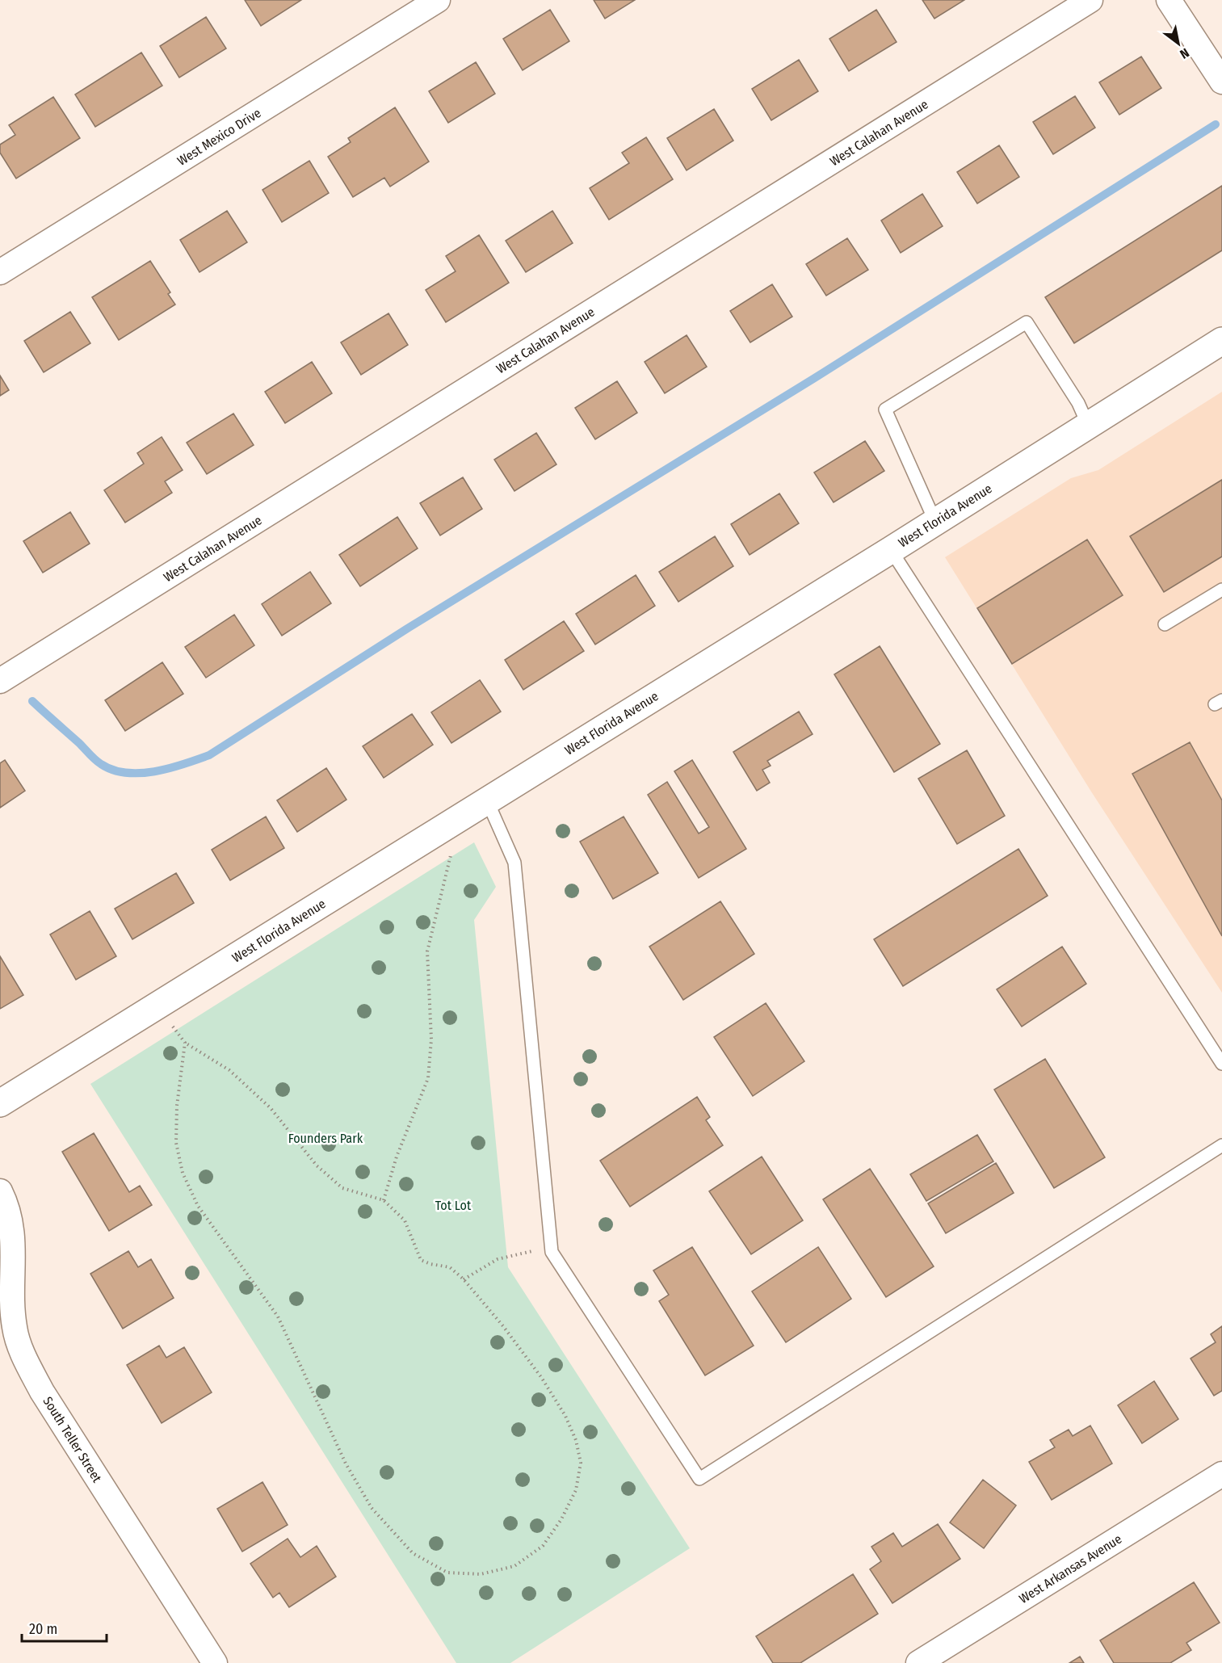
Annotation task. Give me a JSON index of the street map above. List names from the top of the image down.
{
  "streets": {
    "street": [
      "West Calahan Avenue",
      "West Mexico Drive",
      "West Florida Avenue",
      "South Teller Street",
      "West Arkansas Avenue"
    ]
  },
  "parks": ["Founders Park", "Tot Lot"],
  "scale_bar": "20 m",
  "north": "bottom right"
}
